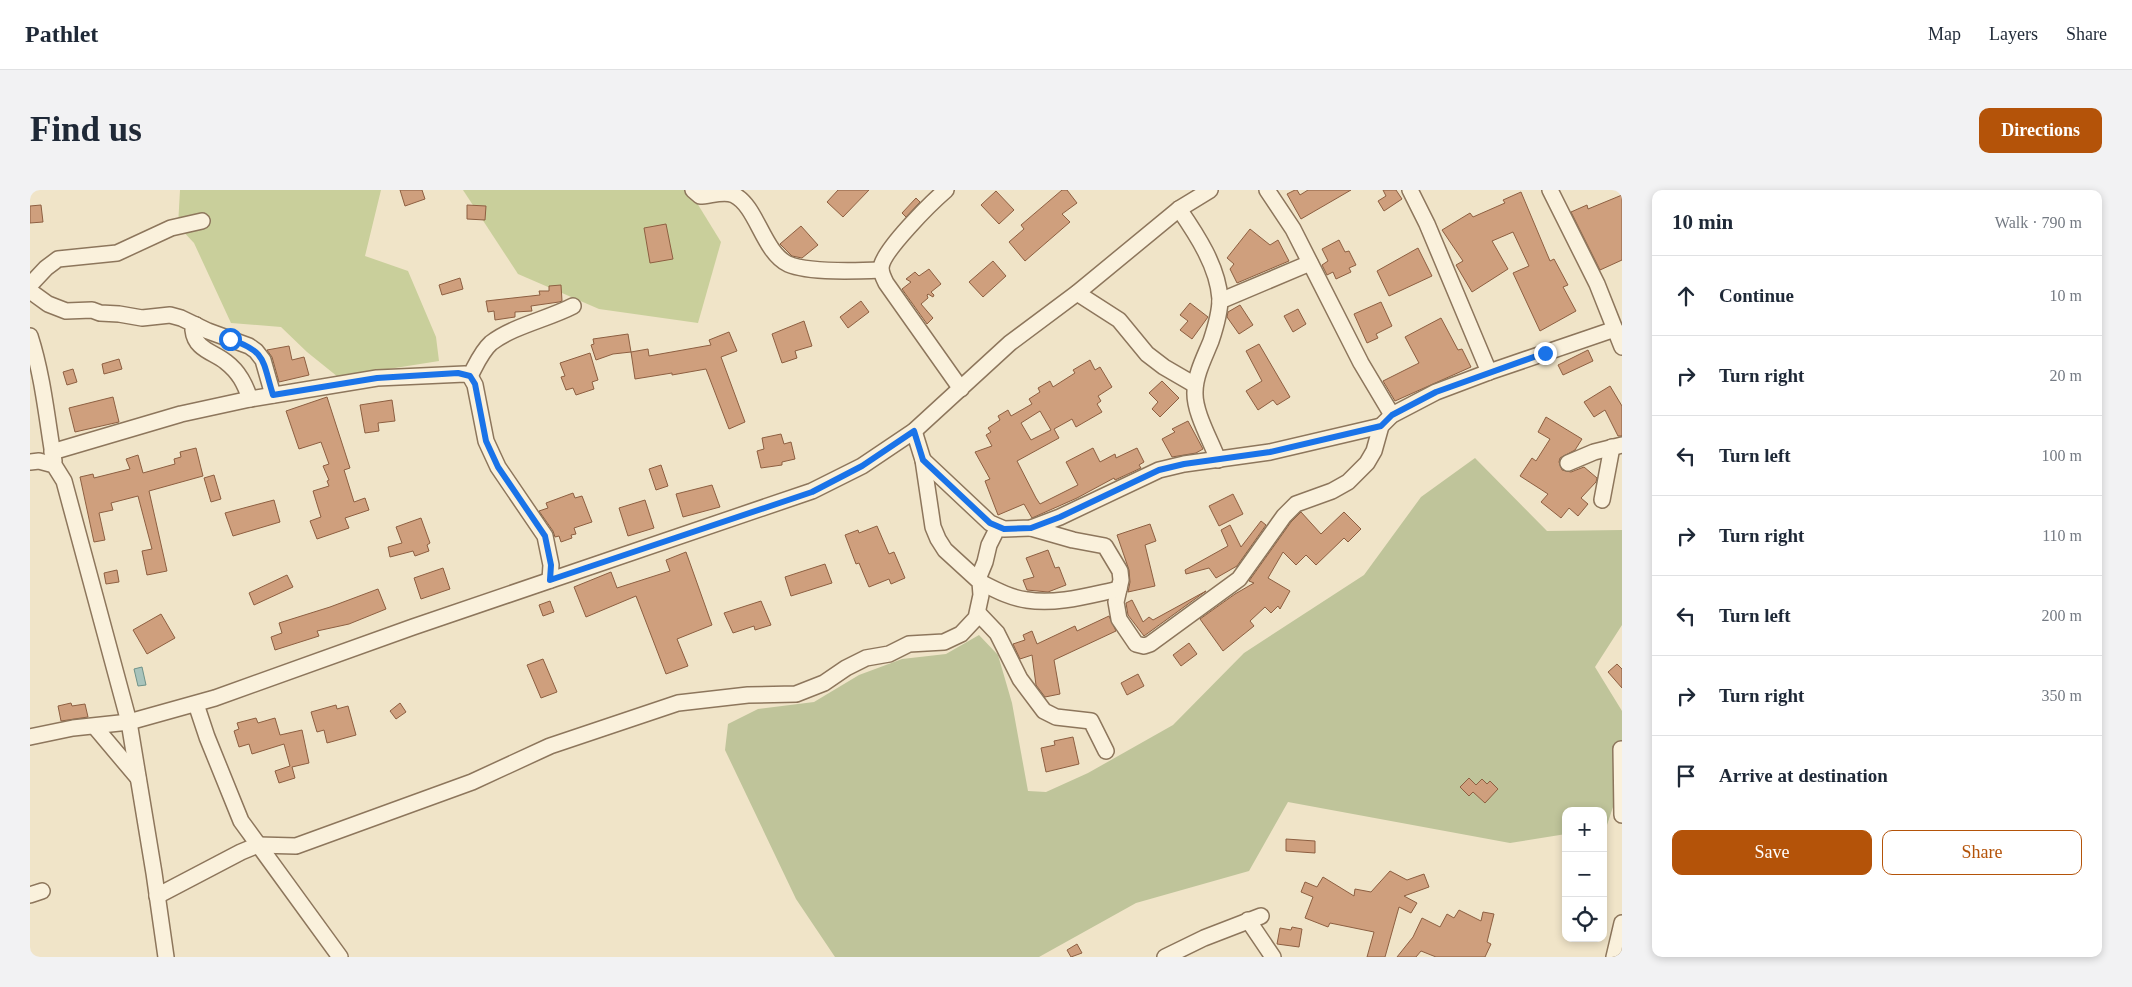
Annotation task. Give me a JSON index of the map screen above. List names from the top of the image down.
{
  "page": {
    "header": "Pathlet",
    "nav": ["Map", "Layers", "Share"],
    "buttons": [
      "Directions",
      ["Save", "Share"]
    ],
    "title": "Find us",
    "heading": ["10 min", "Walk · 790 m"],
    "list": [
      ["Continue", "10 m"],
      ["Turn right", "20 m"],
      ["Turn left", "100 m"],
      ["Turn right", "110 m"],
      ["Turn left", "200 m"],
      ["Turn right", "350 m"],
      "Arrive at destination"
    ],
    "map_buttons": ["+", "−"]
  }
}
